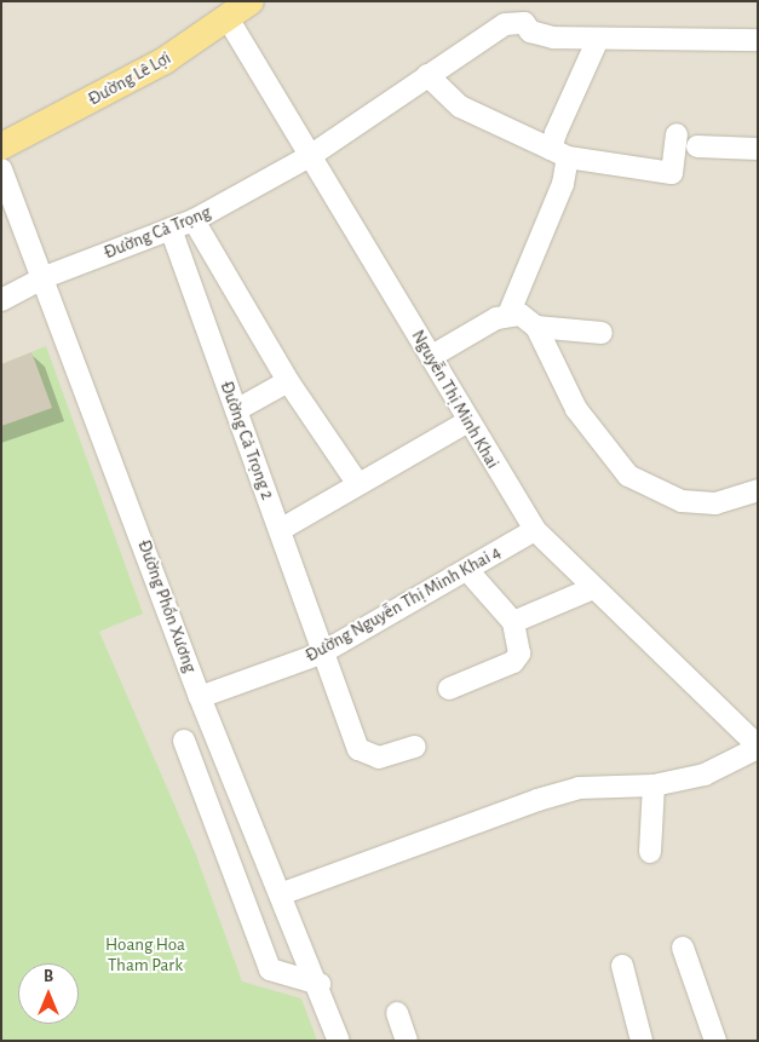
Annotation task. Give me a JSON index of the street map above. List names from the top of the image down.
{
  "streets": {
    "main road": ["Đường Lê Lợi"],
    "street": [
      "Đường Cả Trọng",
      "Nguyễn Thị Minh Khai",
      "Đường Cả Trọng 2",
      "Đường Nguyễn Thị Minh Khai 4",
      "Đường Phồn Xương"
    ]
  },
  "crossings": [
    ["Đường Lê Lợi", "Nguyễn Thị Minh Khai"],
    ["Đường Cả Trọng", "Nguyễn Thị Minh Khai"],
    ["Đường Cả Trọng", "Đường Cả Trọng 2"],
    ["Đường Cả Trọng", "Đường Phồn Xương"],
    ["Nguyễn Thị Minh Khai", "Đường Nguyễn Thị Minh Khai 4"],
    ["Đường Cả Trọng 2", "Đường Nguyễn Thị Minh Khai 4"],
    ["Đường Nguyễn Thị Minh Khai 4", "Đường Phồn Xương"]
  ],
  "parks": ["Hoang Hoa Tham Park"],
  "north": "top"
}
